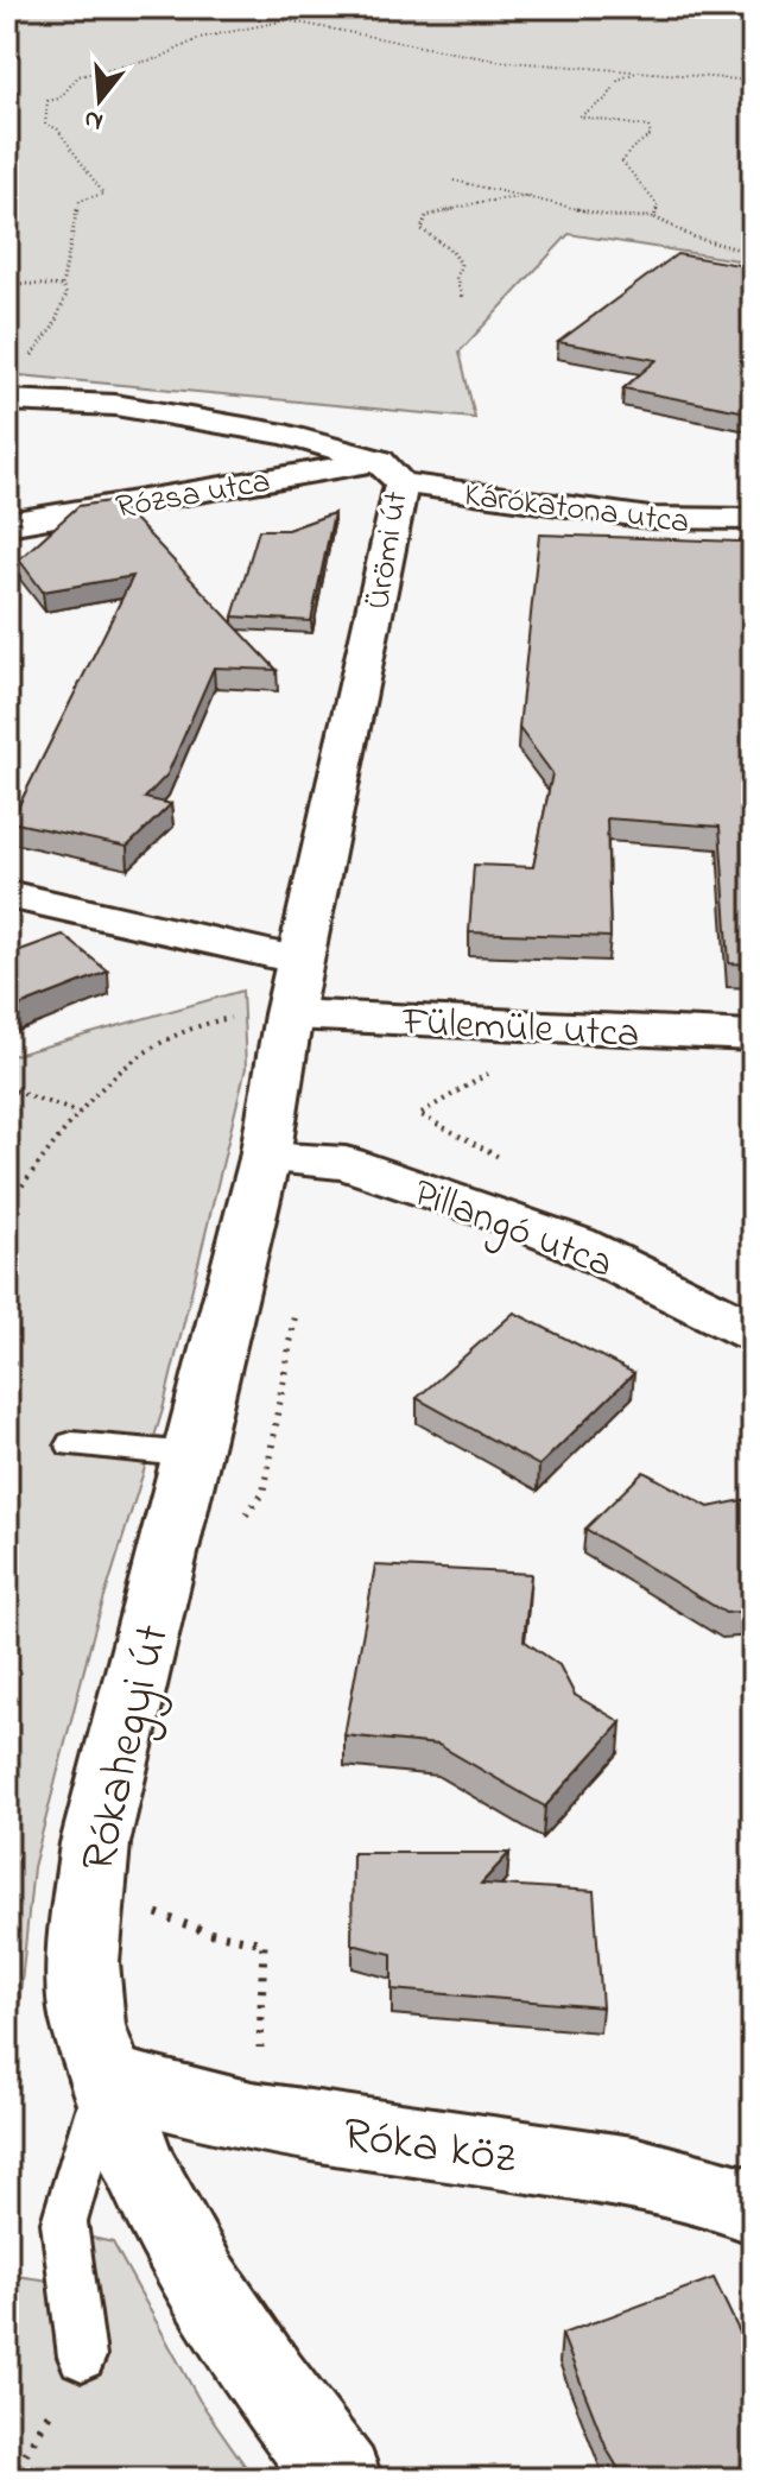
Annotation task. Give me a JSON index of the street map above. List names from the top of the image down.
{
  "streets": {
    "street": [
      "Rózsa utca",
      "Kárókatona utca",
      "Ürömi út",
      "Fülemüle utca",
      "Pillangó utca",
      "Rókahegyi út",
      "Róka köz"
    ]
  },
  "crossings": [
    ["Rózsa utca", "Kárókatona utca"],
    ["Rózsa utca", "Ürömi út"],
    ["Kárókatona utca", "Ürömi út"],
    ["Ürömi út", "Fülemüle utca"],
    ["Ürömi út", "Rókahegyi út"],
    ["Fülemüle utca", "Rókahegyi út"],
    ["Pillangó utca", "Rókahegyi út"],
    ["Rókahegyi út", "Róka köz"]
  ],
  "north": "bottom"
}
